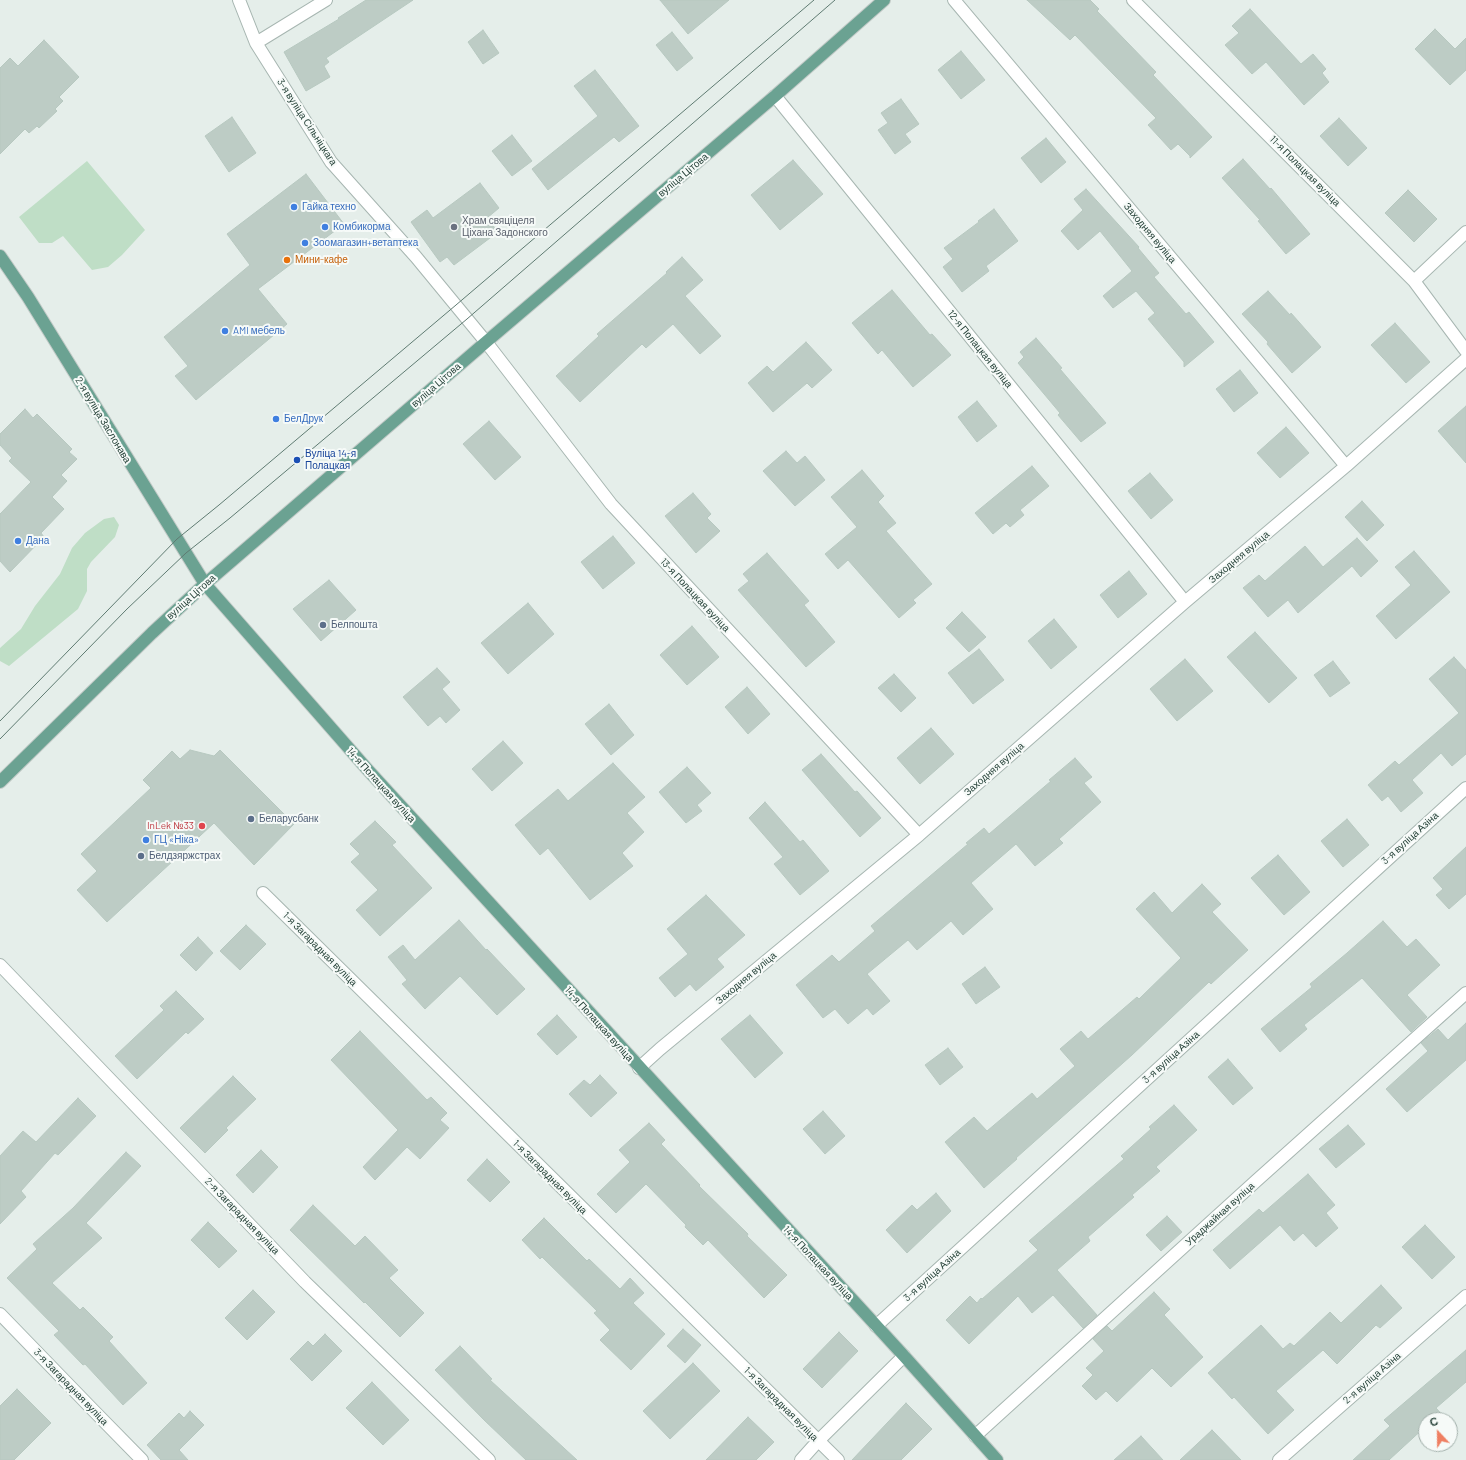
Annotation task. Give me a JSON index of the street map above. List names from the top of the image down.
{
  "streets": {
    "main road": ["вуліца Цітова", "2-я вуліца Заслонава", "14-я Полацкая вуліца"],
    "street": [
      "3-я вуліца Сільніцкага",
      "11-я Полацкая вуліца",
      "Заходняя вуліца",
      "12-я Полацкая вуліца",
      "13-я Полацкая вуліца",
      "3-я вуліца Азіна",
      "1-я Загарадная вуліца",
      "Ураджайная вуліца",
      "2-я Загарадная вуліца",
      "2-я вуліца Азіна",
      "3-я Загарадная вуліца"
    ]
  },
  "crossings": [
    ["3-я вуліца Сільніцкага", "вуліца Цітова"],
    ["3-я вуліца Сільніцкага", "13-я Полацкая вуліца"],
    ["вуліца Цітова", "12-я Полацкая вуліца"],
    ["вуліца Цітова", "2-я вуліца Заслонава"],
    ["вуліца Цітова", "13-я Полацкая вуліца"],
    ["вуліца Цітова", "14-я Полацкая вуліца"],
    ["Заходняя вуліца", "12-я Полацкая вуліца"],
    ["Заходняя вуліца", "13-я Полацкая вуліца"],
    ["Заходняя вуліца", "14-я Полацкая вуліца"],
    ["2-я вуліца Заслонава", "14-я Полацкая вуліца"],
    ["14-я Полацкая вуліца", "3-я вуліца Азіна"],
    ["14-я Полацкая вуліца", "Ураджайная вуліца"]
  ],
  "places": [
    "Гайка техно",
    "Комбикорма",
    "Храм свяціцеля Ціхана Задонского",
    "Зоомагазин+ветаптека",
    "Мини-кафе",
    "AMI мебель",
    "БелДрук",
    "Вуліца 14-я Полацкая",
    "Дана",
    "Белпошта",
    "Беларусбанк",
    "InLek №33",
    "ГЦ «Ніка»",
    "Белдзяржстрах"
  ],
  "north": "top"
}
